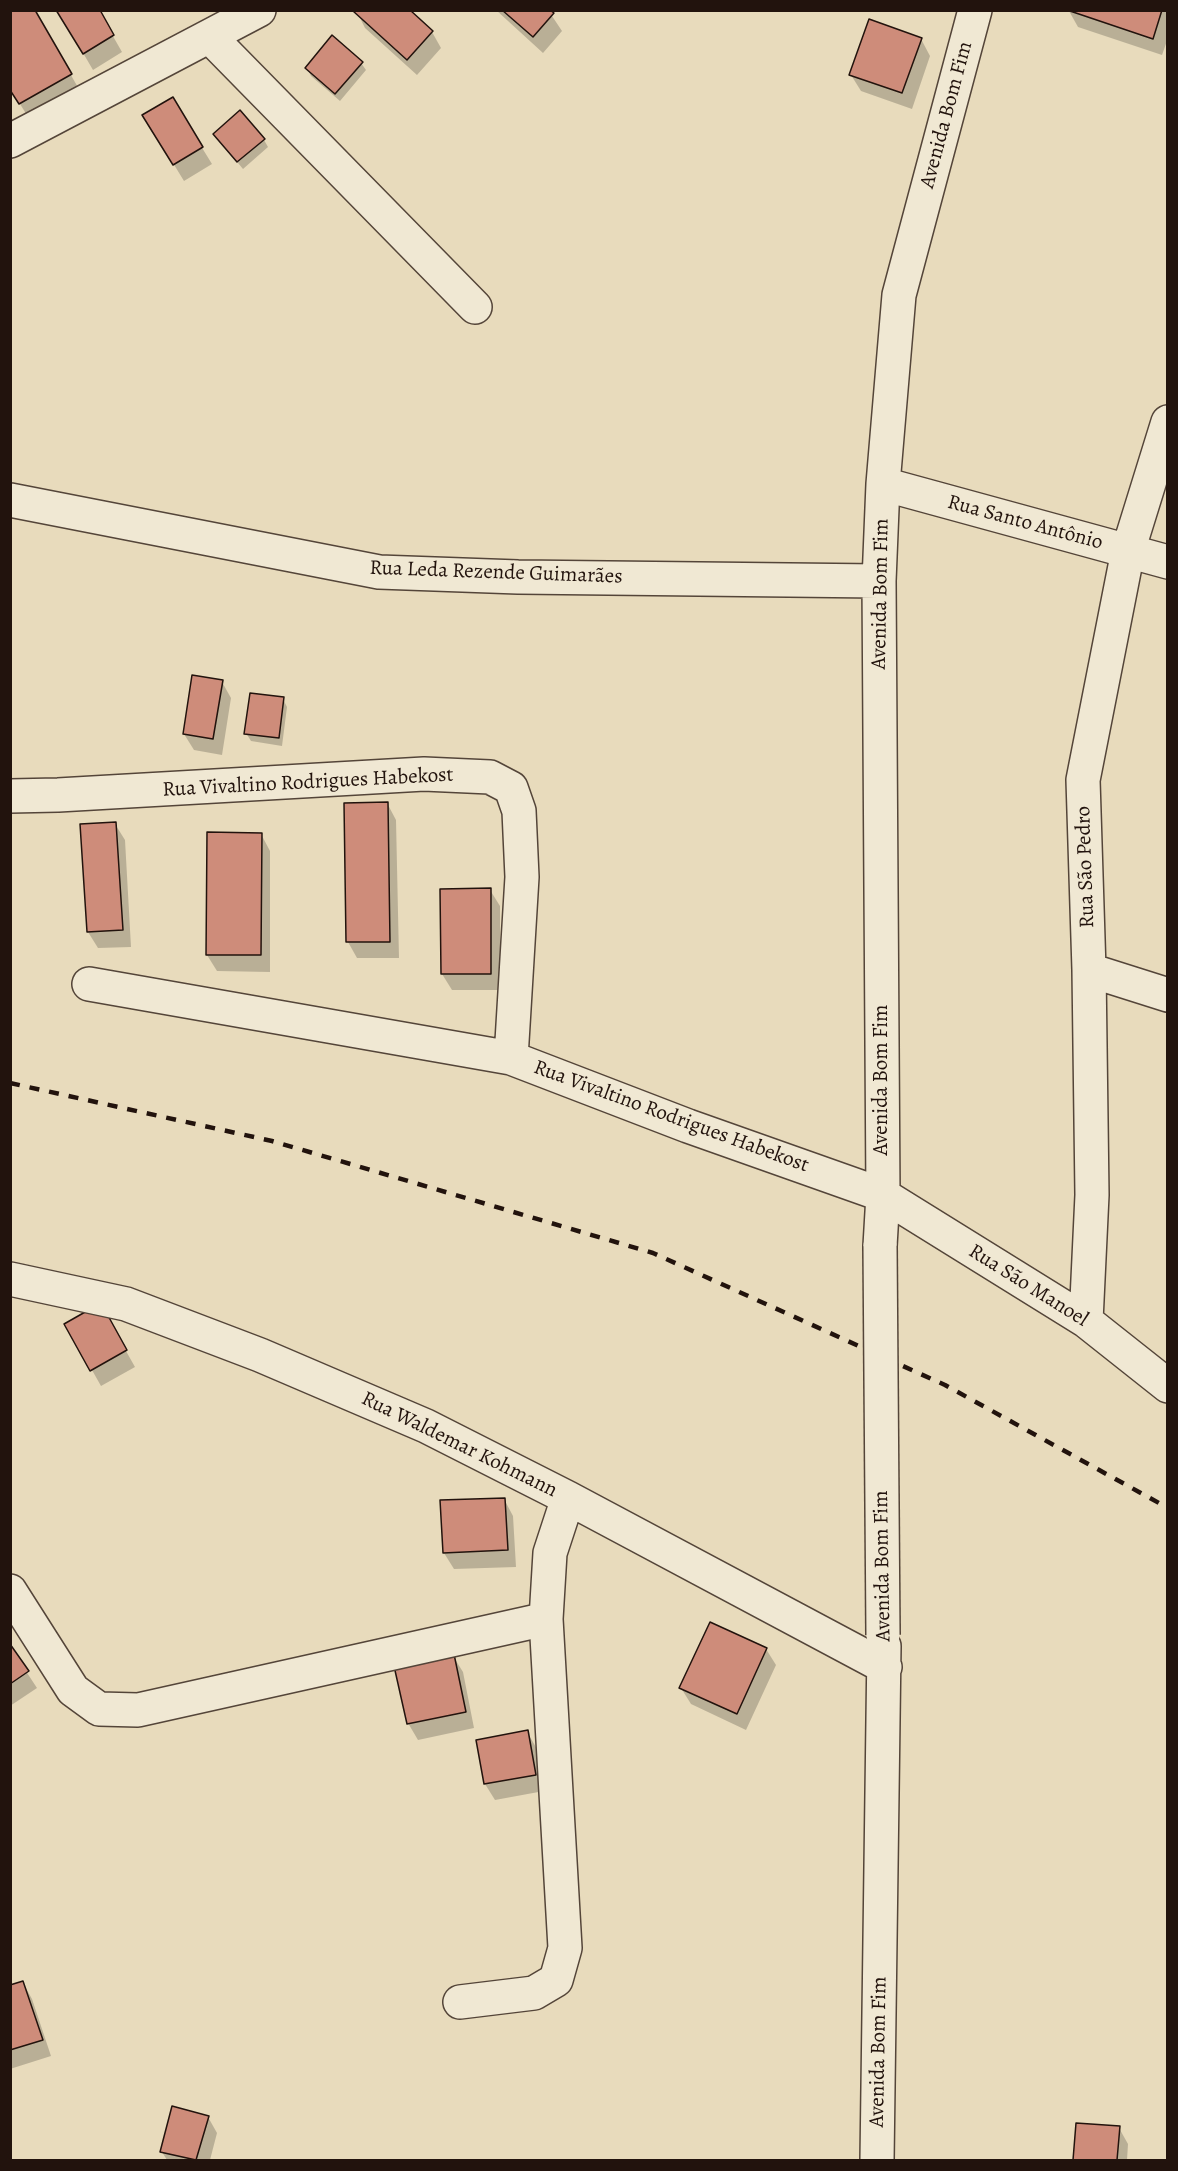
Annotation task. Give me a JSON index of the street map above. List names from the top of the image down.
{
  "streets": {
    "street": [
      "Avenida Bom Fim",
      "Rua Santo Antônio",
      "Rua Leda Rezende Guimarães",
      "Rua Vivaltino Rodrigues Habekost",
      "Rua São Pedro",
      "Rua São Manoel",
      "Rua Waldemar Kohmann"
    ]
  },
  "crossings": [
    ["Avenida Bom Fim", "Rua Santo Antônio"],
    ["Avenida Bom Fim", "Rua Leda Rezende Guimarães"],
    ["Avenida Bom Fim", "Rua Vivaltino Rodrigues Habekost"],
    ["Avenida Bom Fim", "Rua São Manoel"],
    ["Avenida Bom Fim", "Rua Waldemar Kohmann"],
    ["Rua Santo Antônio", "Rua São Pedro"],
    ["Rua Vivaltino Rodrigues Habekost", "Rua São Manoel"],
    ["Rua São Pedro", "Rua São Manoel"]
  ]
}
